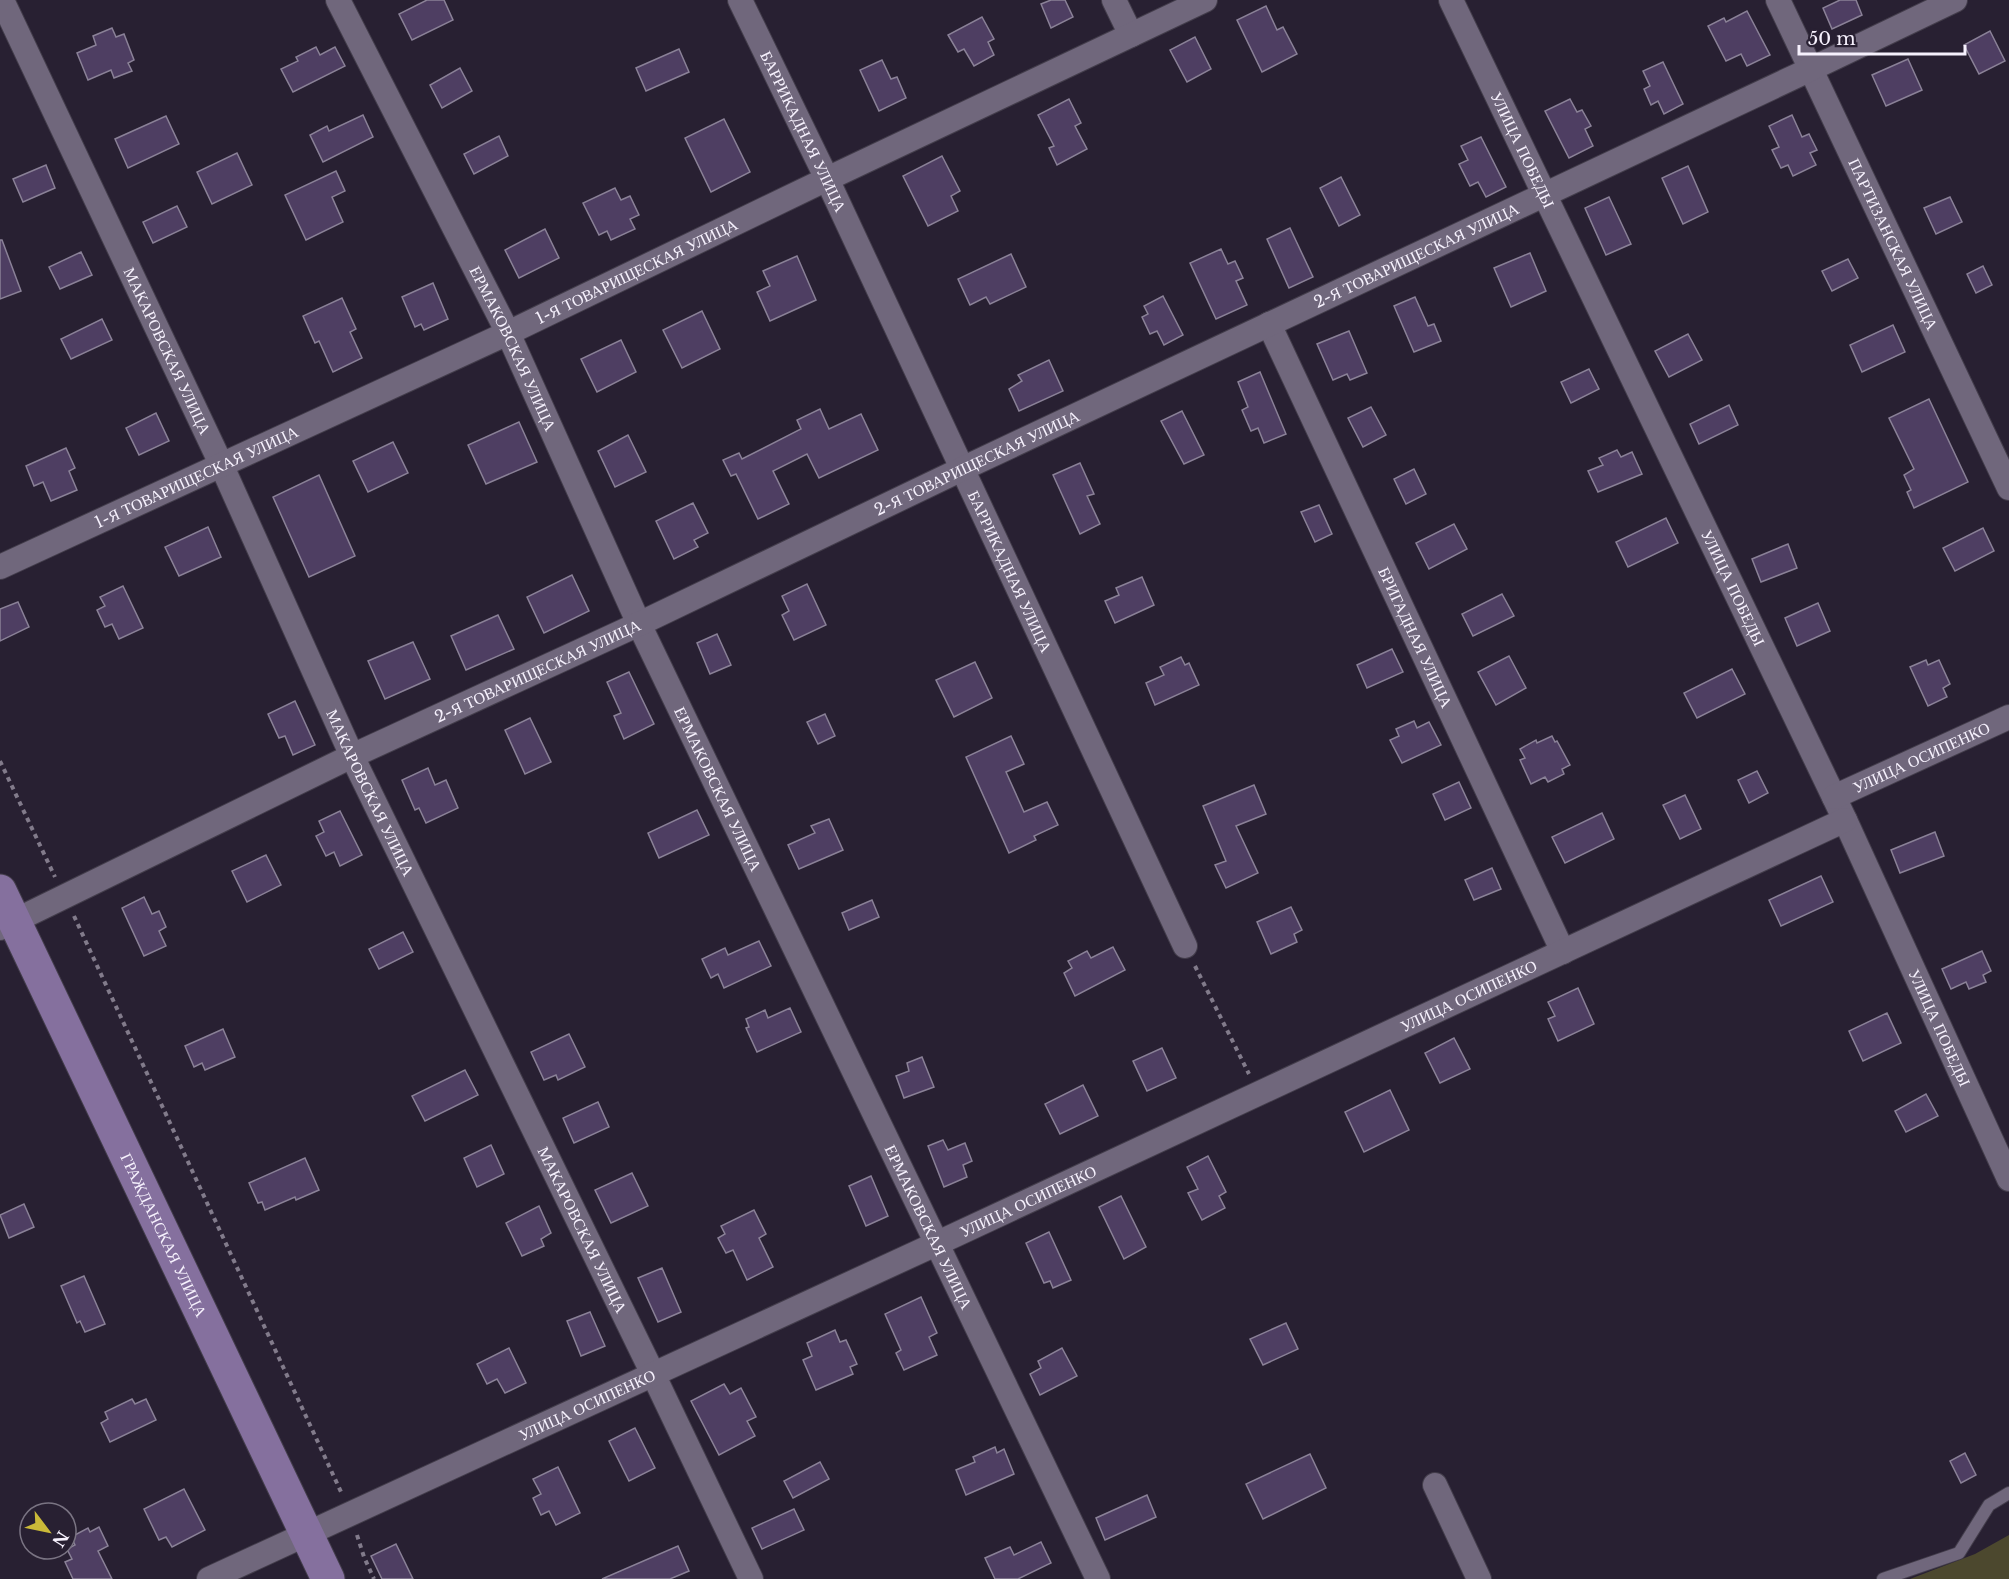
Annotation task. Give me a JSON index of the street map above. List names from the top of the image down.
{
  "streets": {
    "main road": ["ГРАЖДАНСКАЯ УЛИЦА"],
    "street": [
      "БАРРИКАДНАЯ УЛИЦА",
      "УЛИЦА ПОБЕДЫ",
      "ПАРТИЗАНСКАЯ УЛИЦА",
      "2-Я ТОВАРИЩЕСКАЯ УЛИЦА",
      "1-Я ТОВАРИЩЕСКАЯ УЛИЦА",
      "ЕРМАКОВСКАЯ УЛИЦА",
      "МАКАРОВСКАЯ УЛИЦА",
      "БРИГАДНАЯ УЛИЦА",
      "УЛИЦА ОСИПЕНКО"
    ]
  },
  "crossings": [
    ["БАРРИКАДНАЯ УЛИЦА", "2-Я ТОВАРИЩЕСКАЯ УЛИЦА"],
    ["БАРРИКАДНАЯ УЛИЦА", "1-Я ТОВАРИЩЕСКАЯ УЛИЦА"],
    ["УЛИЦА ПОБЕДЫ", "2-Я ТОВАРИЩЕСКАЯ УЛИЦА"],
    ["УЛИЦА ПОБЕДЫ", "УЛИЦА ОСИПЕНКО"],
    ["ПАРТИЗАНСКАЯ УЛИЦА", "2-Я ТОВАРИЩЕСКАЯ УЛИЦА"],
    ["2-Я ТОВАРИЩЕСКАЯ УЛИЦА", "ЕРМАКОВСКАЯ УЛИЦА"],
    ["2-Я ТОВАРИЩЕСКАЯ УЛИЦА", "МАКАРОВСКАЯ УЛИЦА"],
    ["2-Я ТОВАРИЩЕСКАЯ УЛИЦА", "БРИГАДНАЯ УЛИЦА"],
    ["2-Я ТОВАРИЩЕСКАЯ УЛИЦА", "ГРАЖДАНСКАЯ УЛИЦА"],
    ["1-Я ТОВАРИЩЕСКАЯ УЛИЦА", "ЕРМАКОВСКАЯ УЛИЦА"],
    ["1-Я ТОВАРИЩЕСКАЯ УЛИЦА", "МАКАРОВСКАЯ УЛИЦА"],
    ["ЕРМАКОВСКАЯ УЛИЦА", "УЛИЦА ОСИПЕНКО"],
    ["МАКАРОВСКАЯ УЛИЦА", "УЛИЦА ОСИПЕНКО"],
    ["БРИГАДНАЯ УЛИЦА", "УЛИЦА ОСИПЕНКО"],
    ["УЛИЦА ОСИПЕНКО", "ГРАЖДАНСКАЯ УЛИЦА"]
  ],
  "scale_bar": "50 m",
  "north": "bottom right"
}
